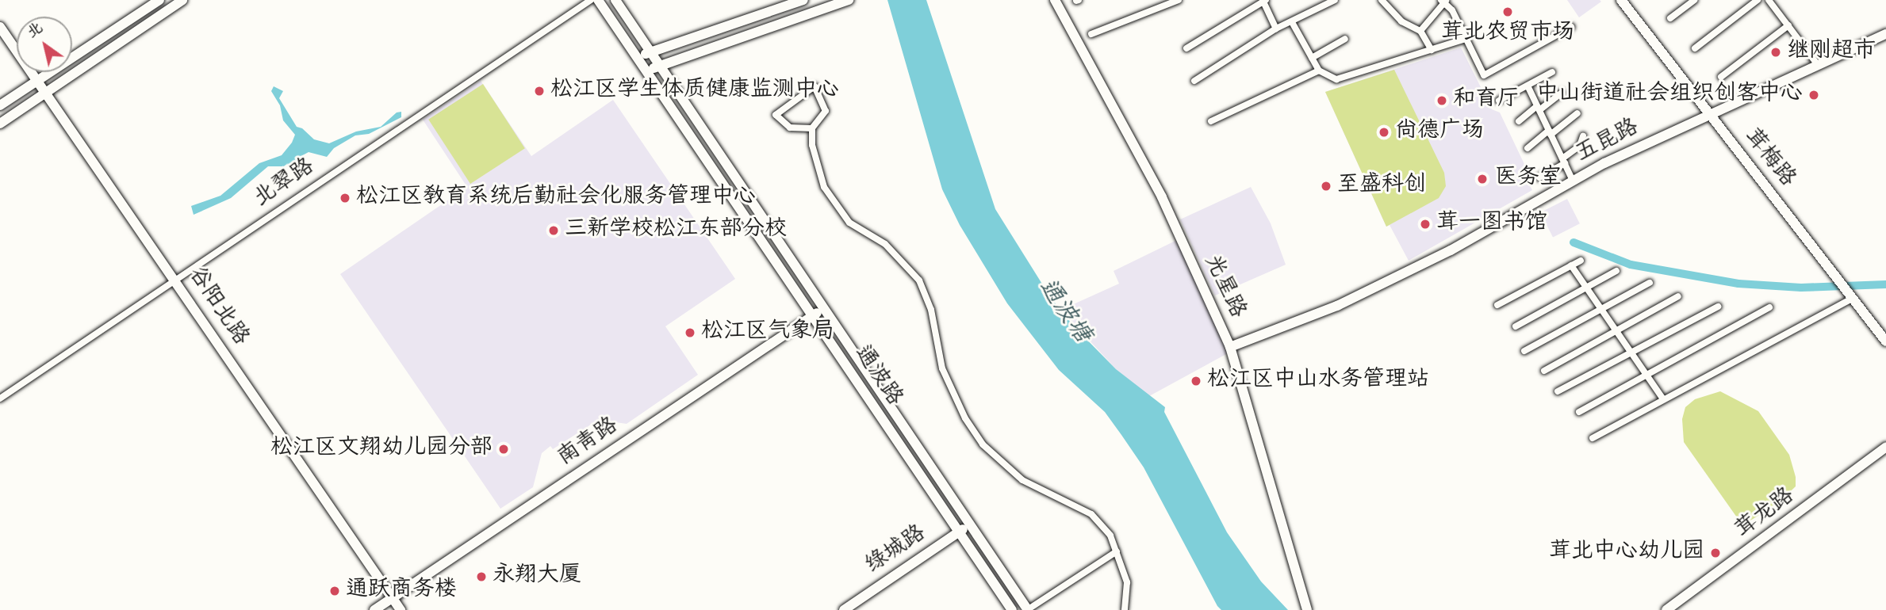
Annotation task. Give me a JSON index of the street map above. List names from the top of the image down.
{
  "streets": {
    "main road": [
      "五昆路",
      "茸梅路",
      "光星路",
      "谷阳北路",
      "通波路",
      "南青路",
      "茸龙路",
      "绿城路"
    ],
    "street": ["北翠路"]
  },
  "crossings": [
    ["五昆路", "茸梅路"],
    ["五昆路", "光星路"],
    ["北翠路", "谷阳北路"],
    ["北翠路", "通波路"],
    ["谷阳北路", "南青路"],
    ["通波路", "南青路"],
    ["通波路", "绿城路"]
  ],
  "water": ["通波塘"],
  "places": [
    "茸北农贸市场",
    "继刚超市",
    "松江区学生体质健康监测中心",
    "中山街道社会组织创客中心",
    "和育厅",
    "尚德广场",
    "医务室",
    "至盛科创",
    "松江区教育系统后勤社会化服务管理中心",
    "茸一图书馆",
    "三新学校松江东部分校",
    "松江区气象局",
    "松江区中山水务管理站",
    "松江区文翔幼儿园分部",
    "茸北中心幼儿园",
    "永翔大厦",
    "通跃商务楼"
  ],
  "north": "top left"
}
